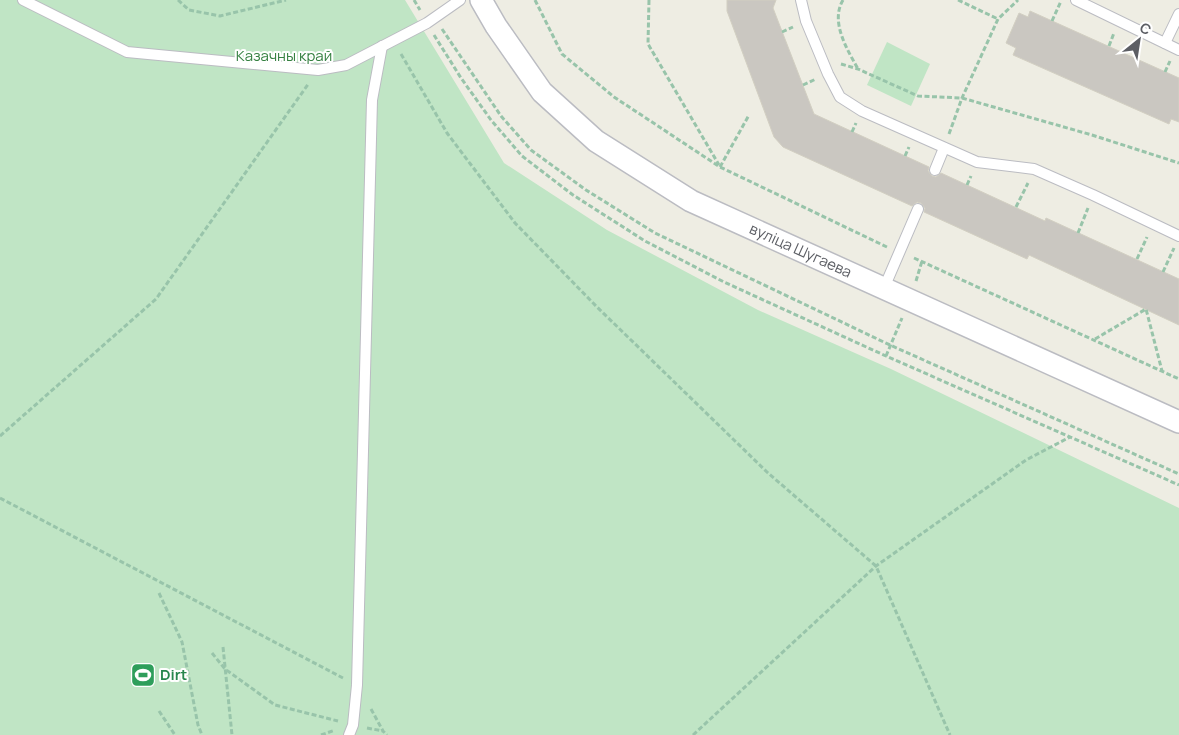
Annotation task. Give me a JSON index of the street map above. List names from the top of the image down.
{
  "streets": {
    "street": ["вуліца Шугаева"]
  },
  "parks": ["Казачны край"],
  "places": {
    "sports": ["Dirt"]
  },
  "north": "top right"
}
